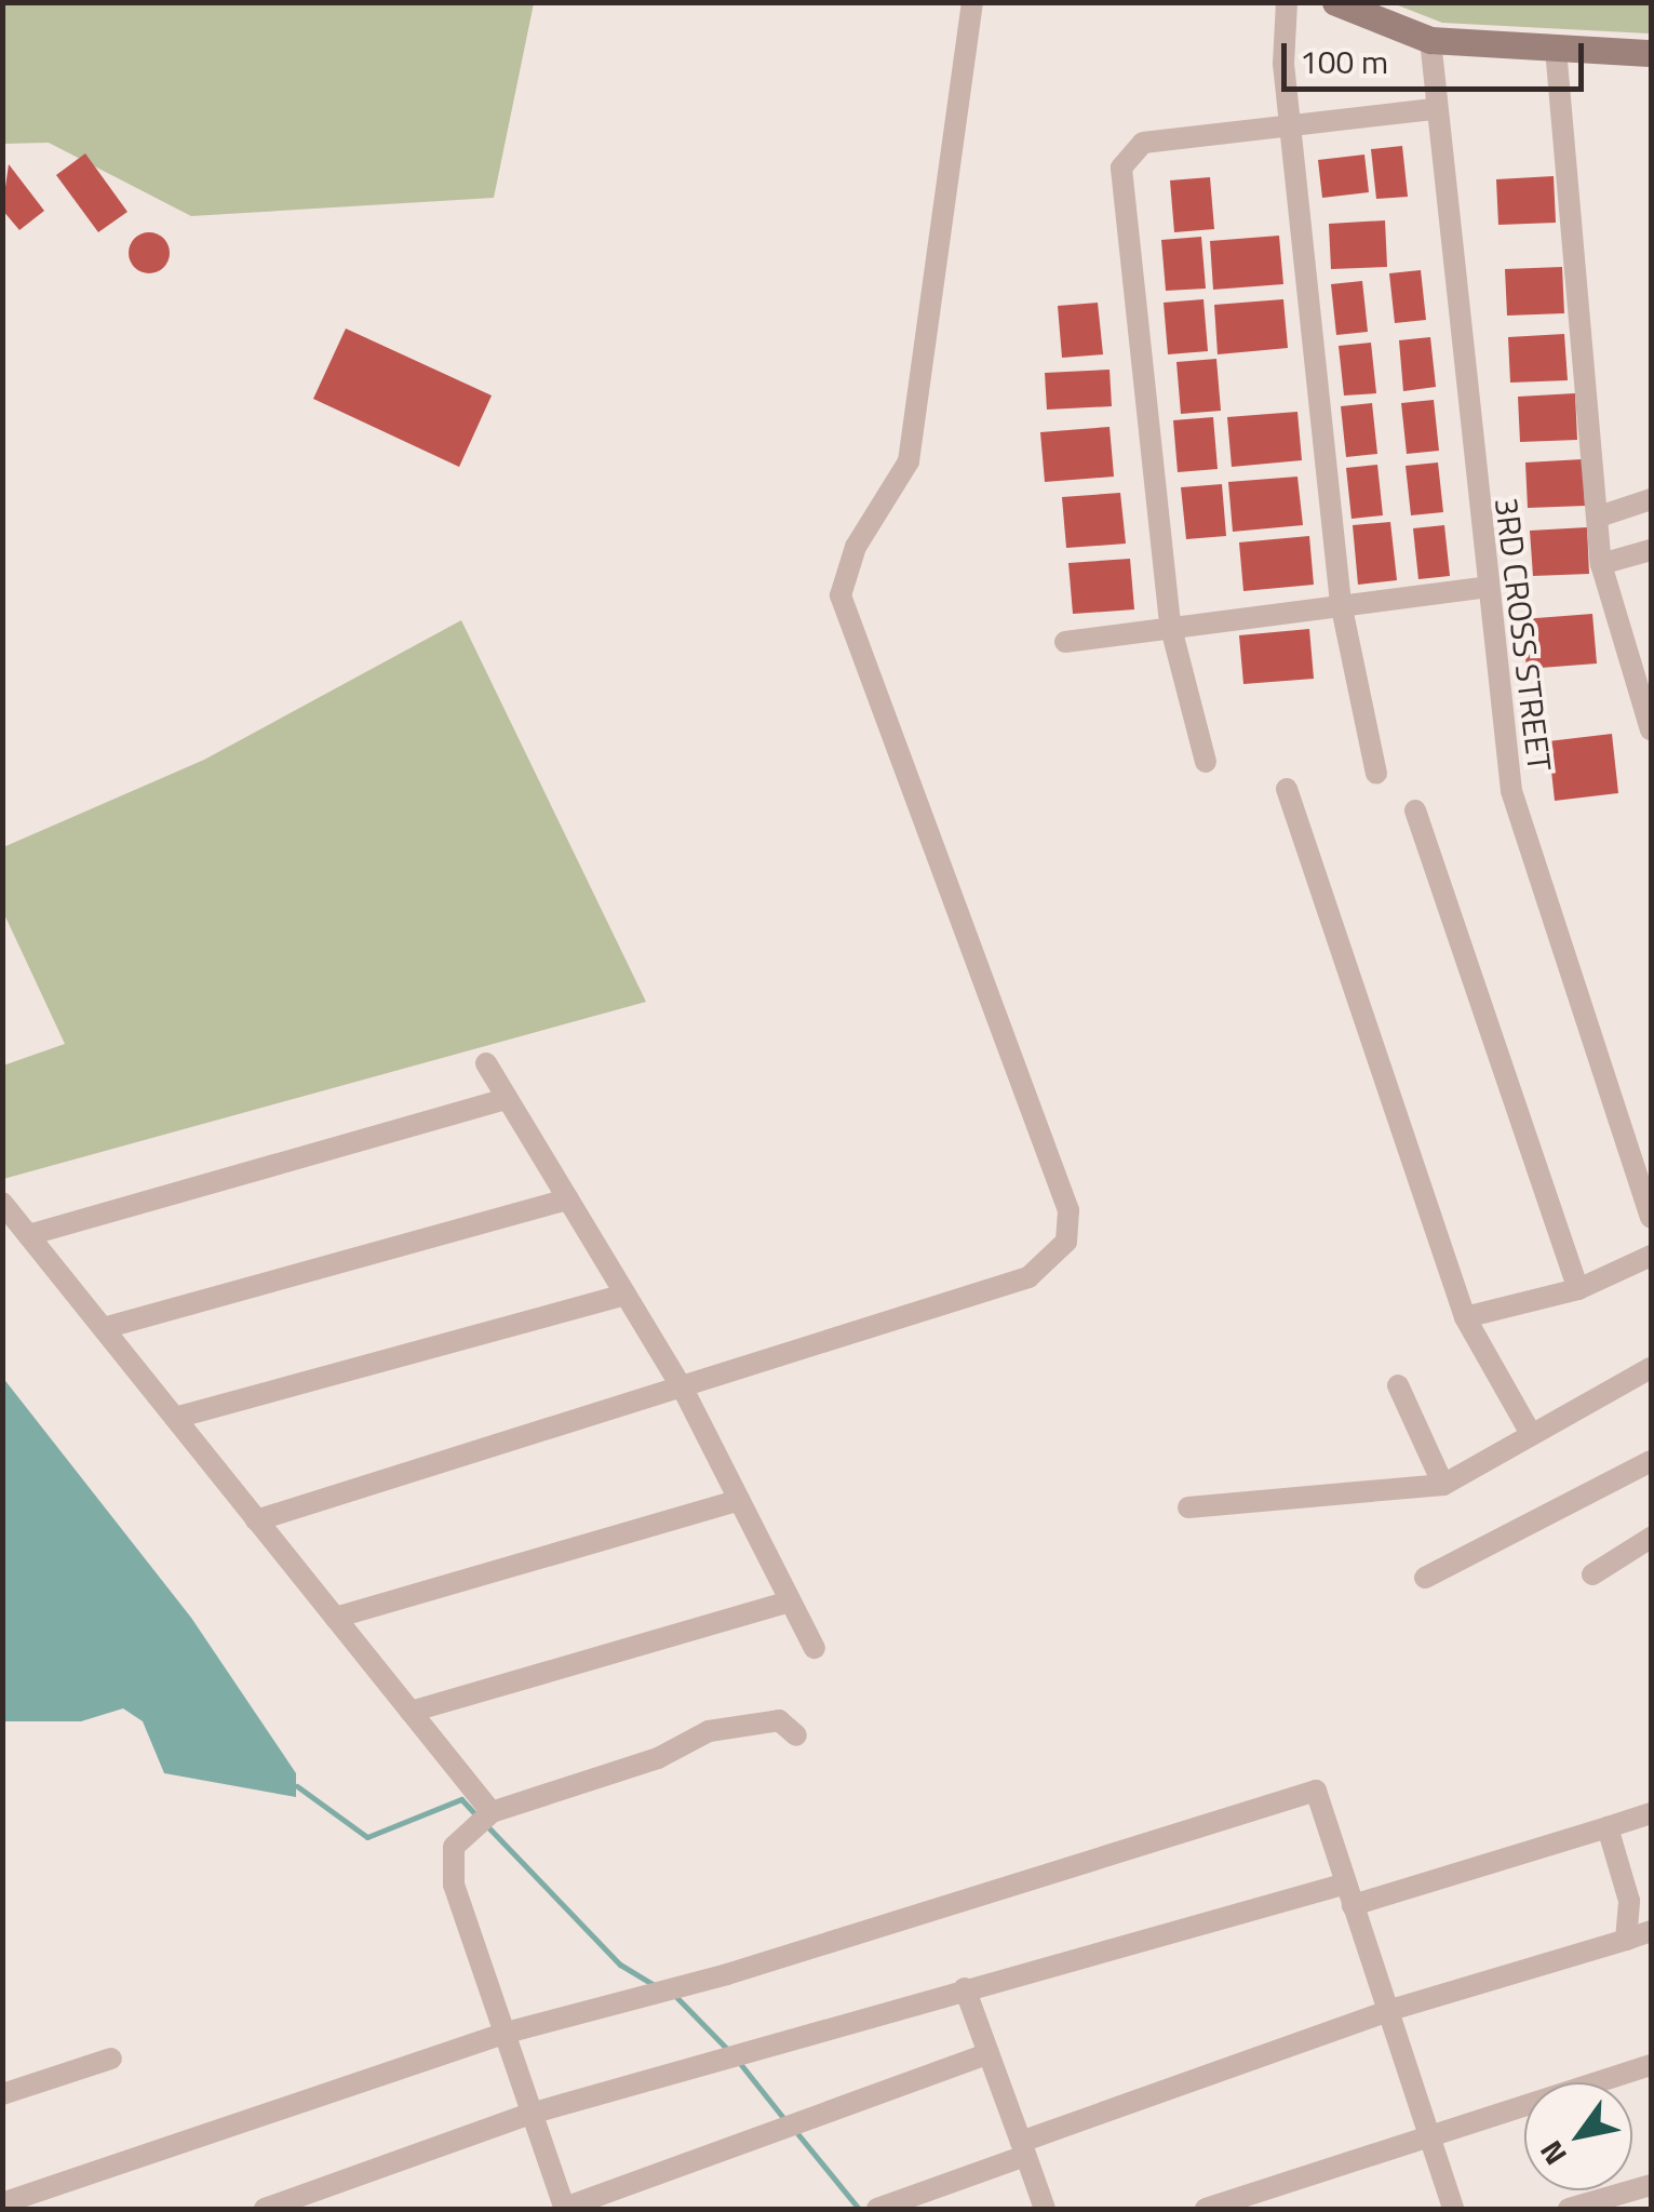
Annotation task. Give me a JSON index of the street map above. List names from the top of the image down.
{
  "streets": {
    "street": ["3RD CROSS STREET"]
  },
  "scale_bar": "100 m",
  "north": "bottom left"
}
